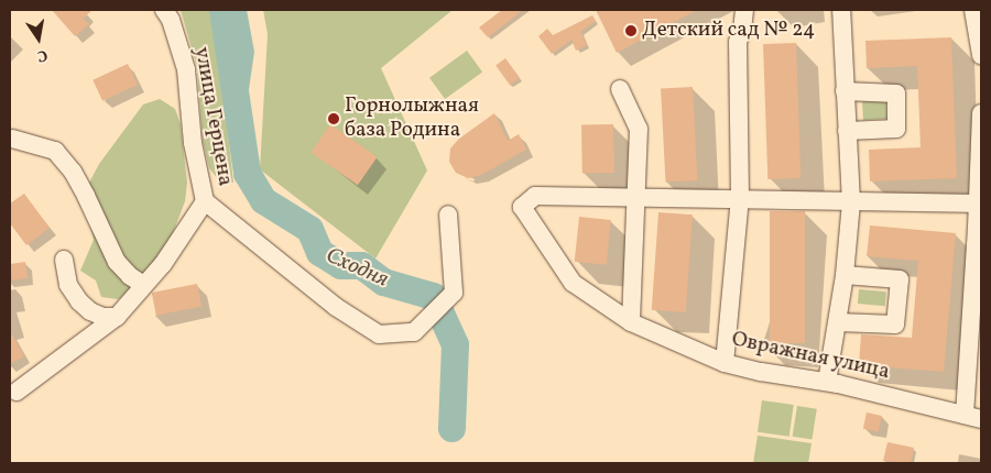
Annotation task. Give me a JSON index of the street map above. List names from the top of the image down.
{
  "streets": {
    "street": ["улица Герцена", "Овражная улица"]
  },
  "water": ["Сходня"],
  "places": ["Детский сад № 24", "Горнолыжная база Родина"],
  "north": "bottom"
}
